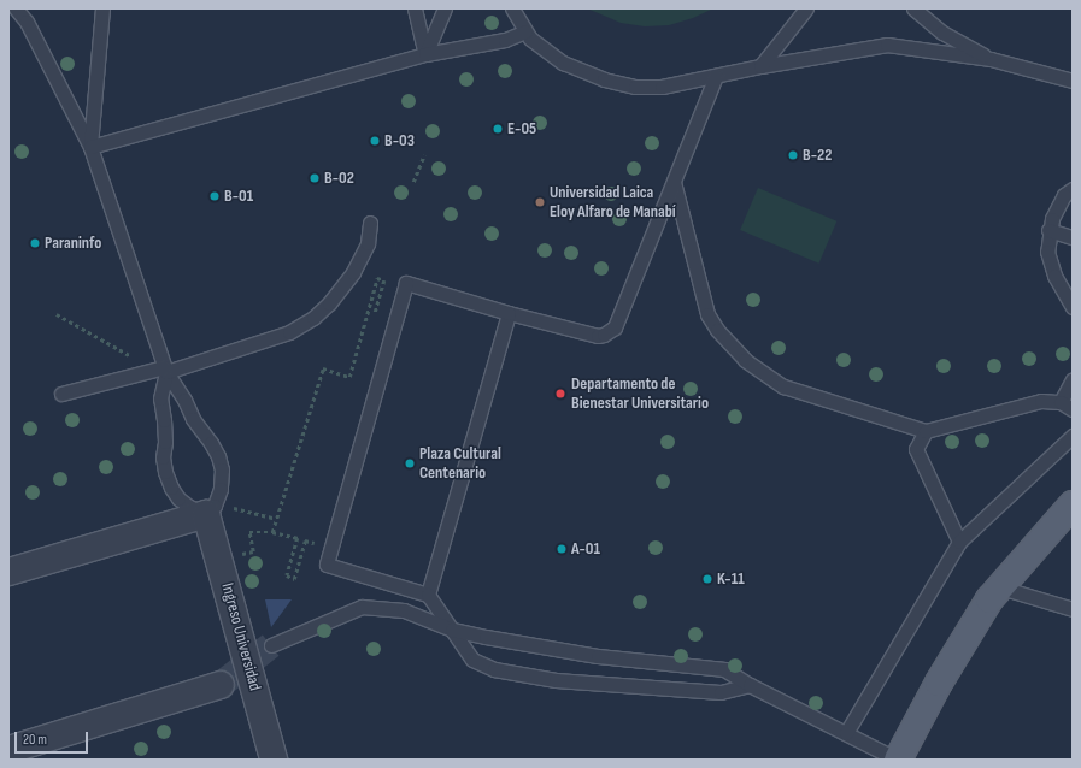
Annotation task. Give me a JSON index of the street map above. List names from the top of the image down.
{
  "streets": {
    "street": ["Ingreso Universidad"]
  },
  "places": [
    "E-05",
    "B-03",
    "B-22",
    "B-02",
    "B-01",
    "Universidad Laica Eloy Alfaro de Manabí",
    "Paraninfo",
    "Departamento de Bienestar Universitario",
    "Plaza Cultural Centenario",
    "A-01",
    "K-11"
  ],
  "scale_bar": "20 m"
}
